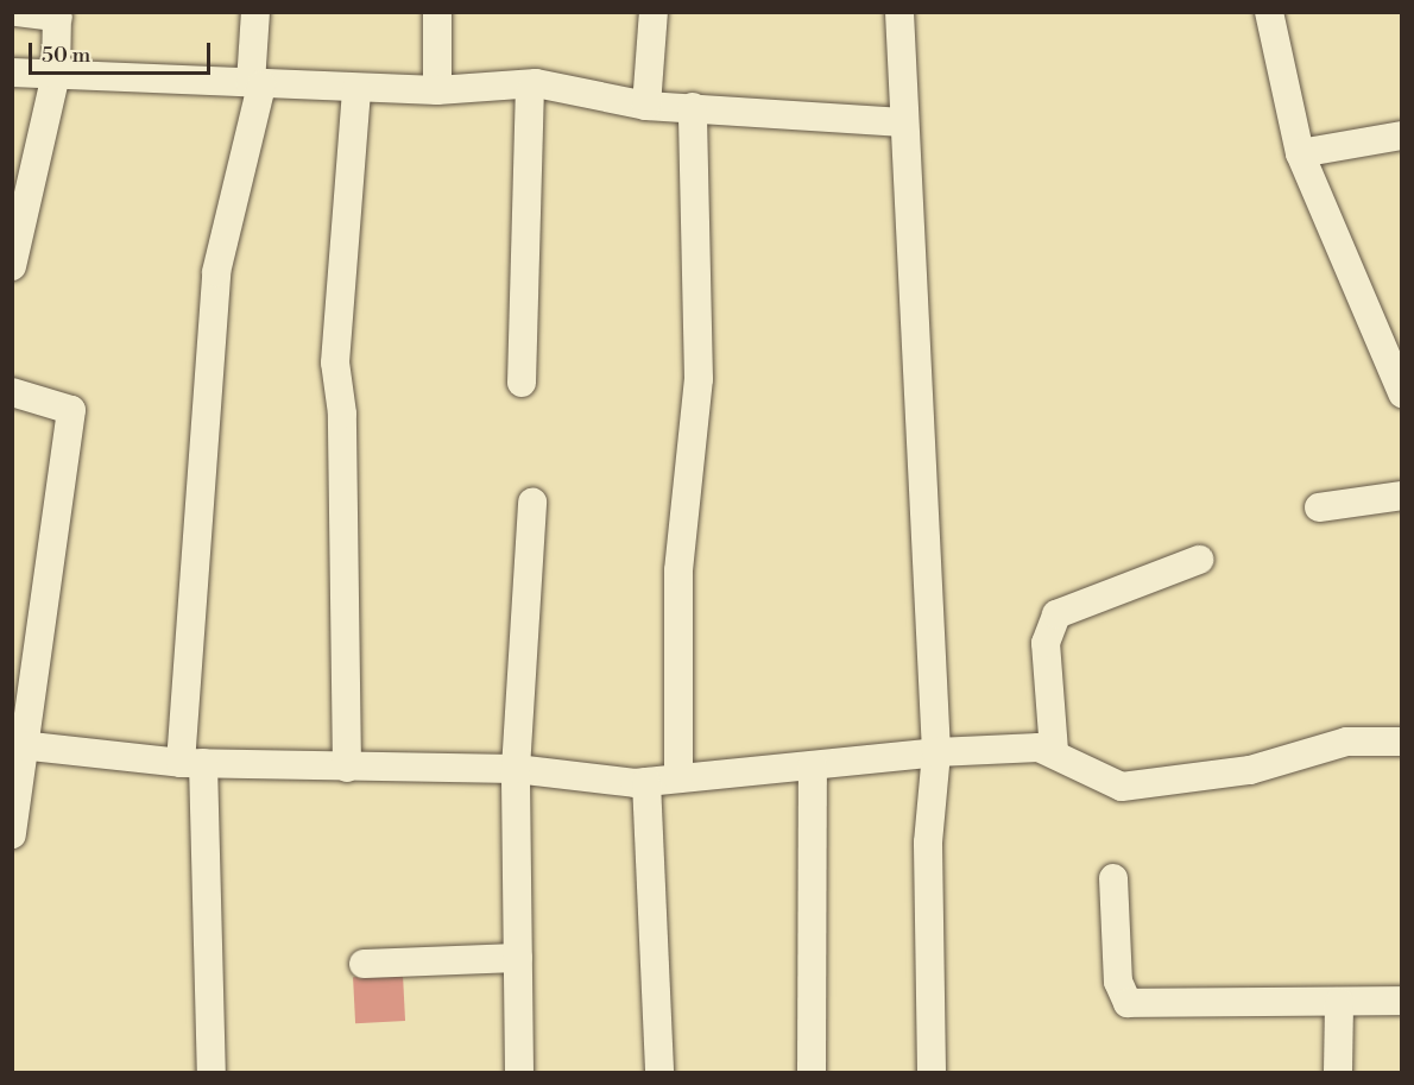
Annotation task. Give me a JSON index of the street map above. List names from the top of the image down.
{
  "scale_bar": "50 m"
}
